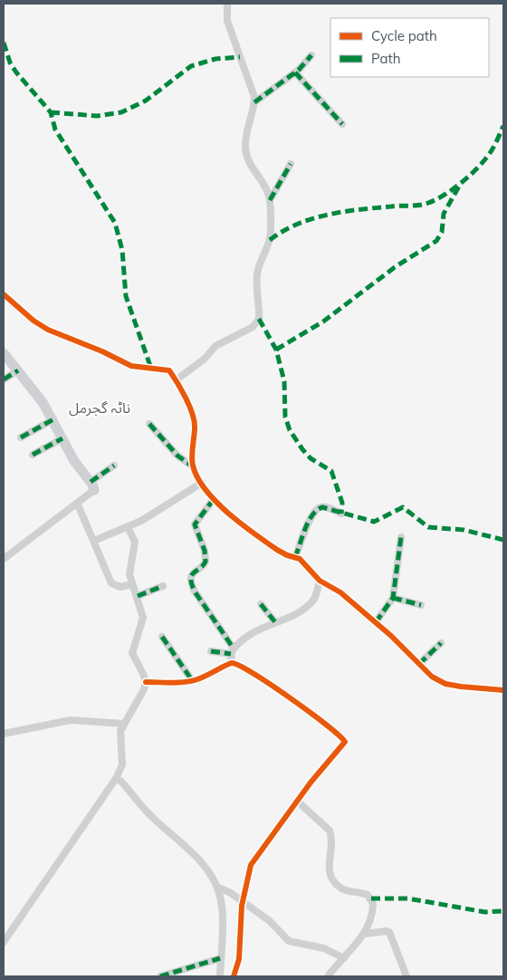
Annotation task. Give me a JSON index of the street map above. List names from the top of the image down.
{
  "districts": ["ناٹہ گجرمل"],
  "legend": ["Cycle path", "Path"]
}
